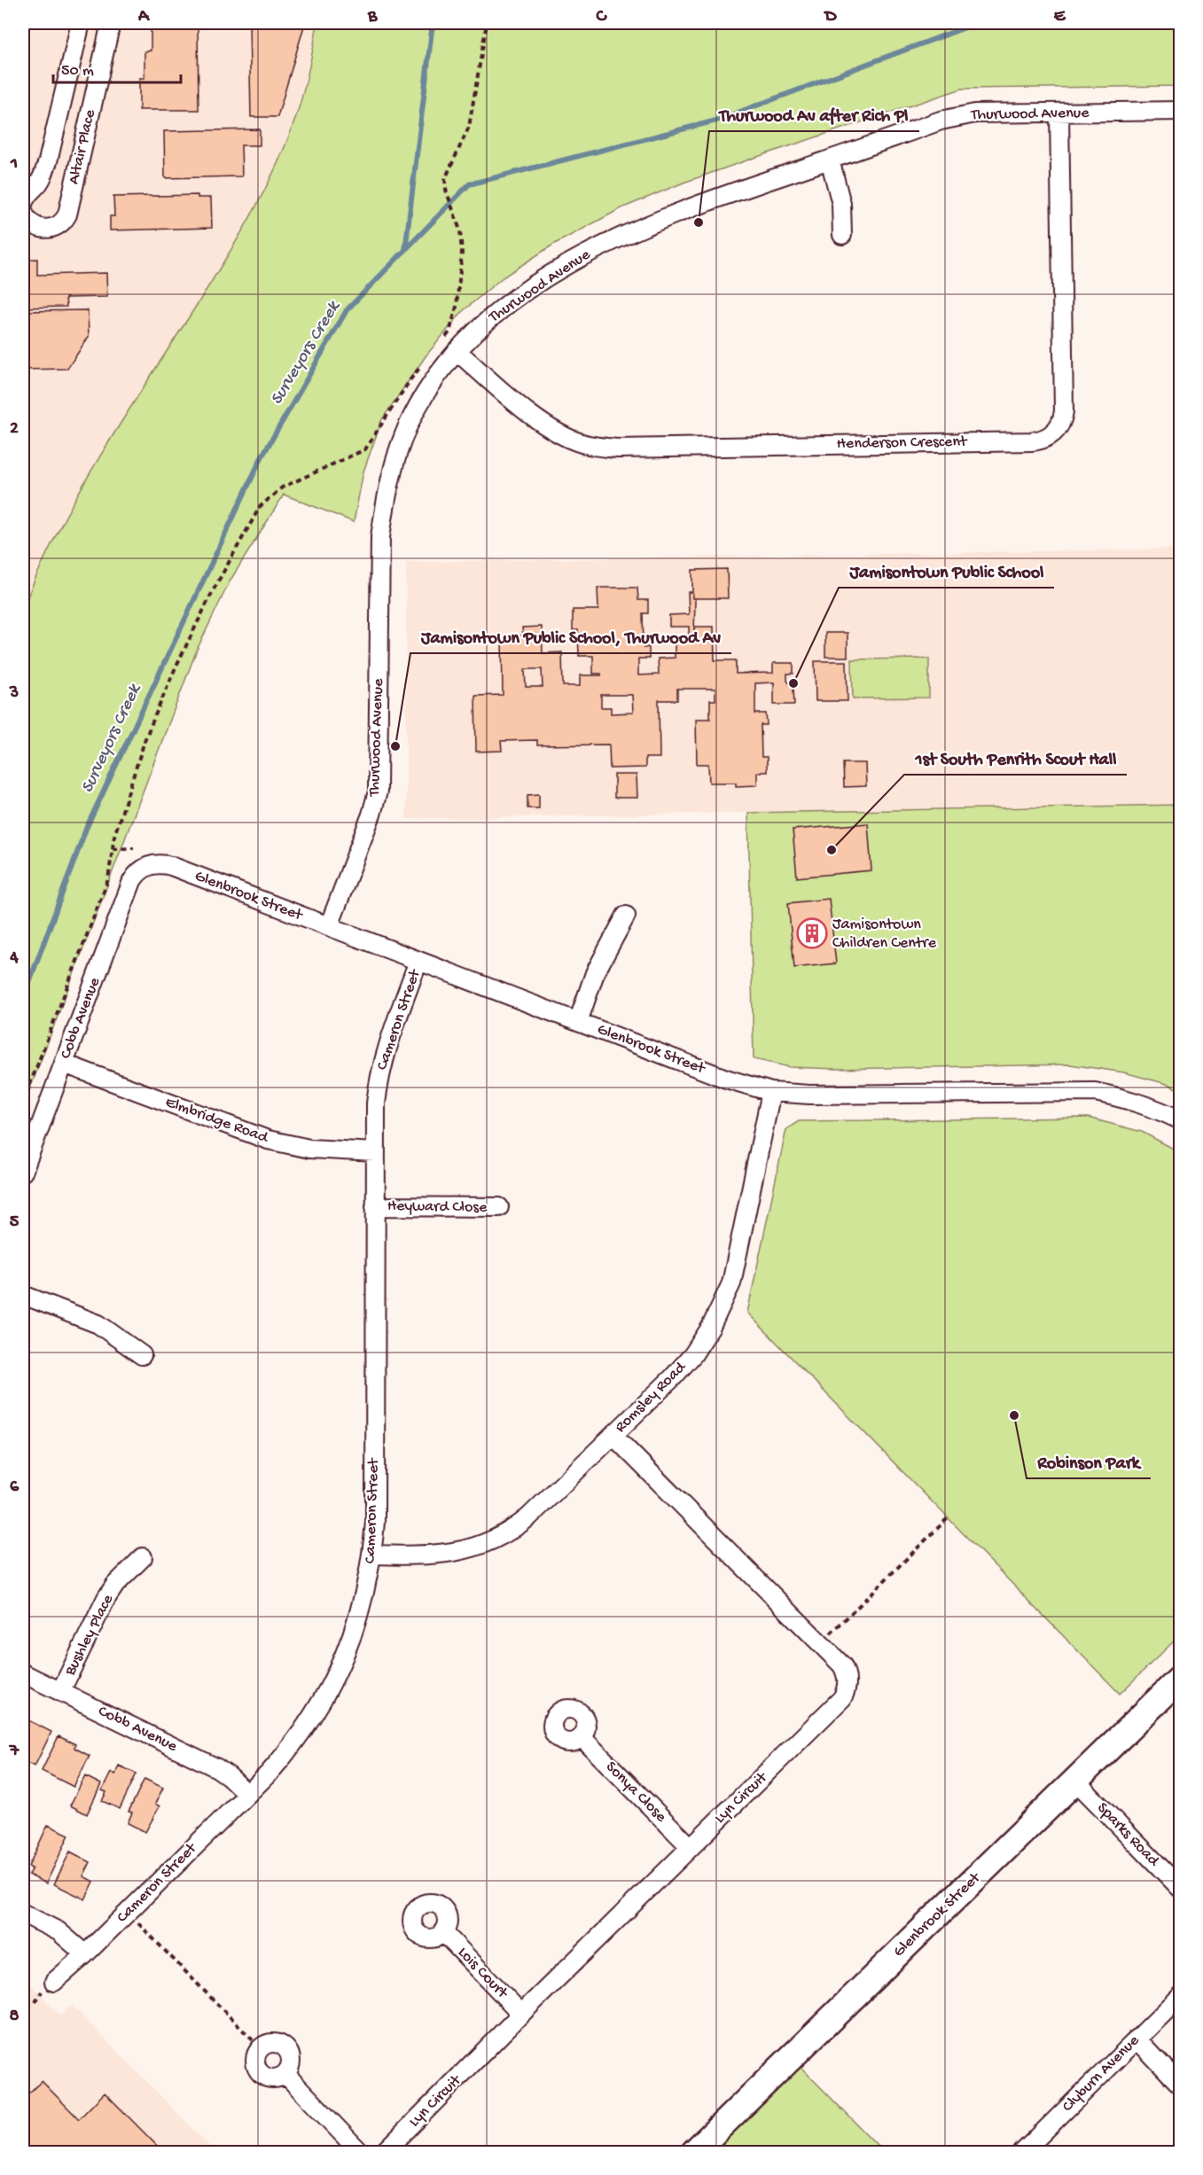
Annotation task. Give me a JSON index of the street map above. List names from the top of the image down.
{
  "streets": {
    "street": [
      "Thurwood Avenue",
      "Altair Place",
      "Henderson Crescent",
      "Glenbrook Street",
      "Cobb Avenue",
      "Cameron Street",
      "Elmbridge Road",
      "Heyward Close",
      "Romsley Road",
      "Bushley Place",
      "Sonya Close",
      "Lyn Circuit",
      "Sparks Road",
      "Lois Court",
      "Clyburn Avenue"
    ]
  },
  "crossings": [
    ["Thurwood Avenue", "Henderson Crescent"],
    ["Thurwood Avenue", "Glenbrook Street"],
    ["Glenbrook Street", "Cobb Avenue"],
    ["Glenbrook Street", "Cameron Street"],
    ["Glenbrook Street", "Romsley Road"],
    ["Glenbrook Street", "Sparks Road"],
    ["Cobb Avenue", "Cameron Street"],
    ["Cobb Avenue", "Elmbridge Road"],
    ["Cobb Avenue", "Bushley Place"],
    ["Cameron Street", "Elmbridge Road"],
    ["Cameron Street", "Heyward Close"],
    ["Cameron Street", "Romsley Road"],
    ["Romsley Road", "Lyn Circuit"],
    ["Sonya Close", "Lyn Circuit"],
    ["Lyn Circuit", "Lois Court"]
  ],
  "water": ["Surveyors Creek"],
  "places": {
    "other": [
      "Thurwood Av after Rich Pl",
      "Jamisontown Public School",
      "Jamisontown Public School, Thurwood Av",
      "1st South Penrith Scout Hall",
      "Robinson Park"
    ],
    "building": ["Jamisontown Children Centre"]
  },
  "scale_bar": "50 m",
  "grid": {
    "columns": [
      "A",
      "B",
      "C",
      "D",
      "E"
    ],
    "rows": [
      "1",
      "2",
      "3",
      "4",
      "5",
      "6",
      "7",
      "8"
    ]
  }
}
